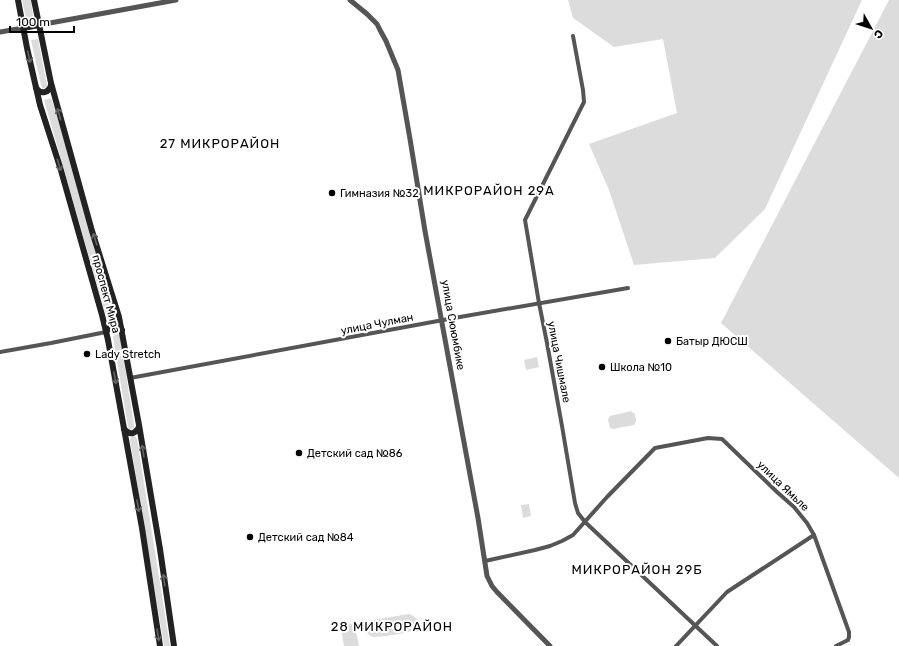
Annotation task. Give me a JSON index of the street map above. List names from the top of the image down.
{
  "streets": {
    "main road": ["проспект Мира"],
    "street": [
      "улица Чулман",
      "улица Сююмбике",
      "улица Чишмале",
      "улица Ямьле"
    ]
  },
  "crossings": [
    ["проспект Мира", "улица Чулман"],
    ["улица Чулман", "улица Сююмбике"],
    ["улица Чулман", "улица Чишмале"],
    ["улица Чишмале", "улица Ямьле"]
  ],
  "districts": [
    "27 МИКРОРАЙОН",
    "МИКРОРАЙОН 29А",
    "МИКРОРАЙОН 29Б",
    "28 МИКРОРАЙОН"
  ],
  "places": [
    "Гимназия №32",
    "Батыр ДЮСШ",
    "Lady Stretch",
    "Школа №10",
    "Детский сад №86",
    "Детский сад №84"
  ],
  "scale_bar": "100 m",
  "north": "bottom right"
}
